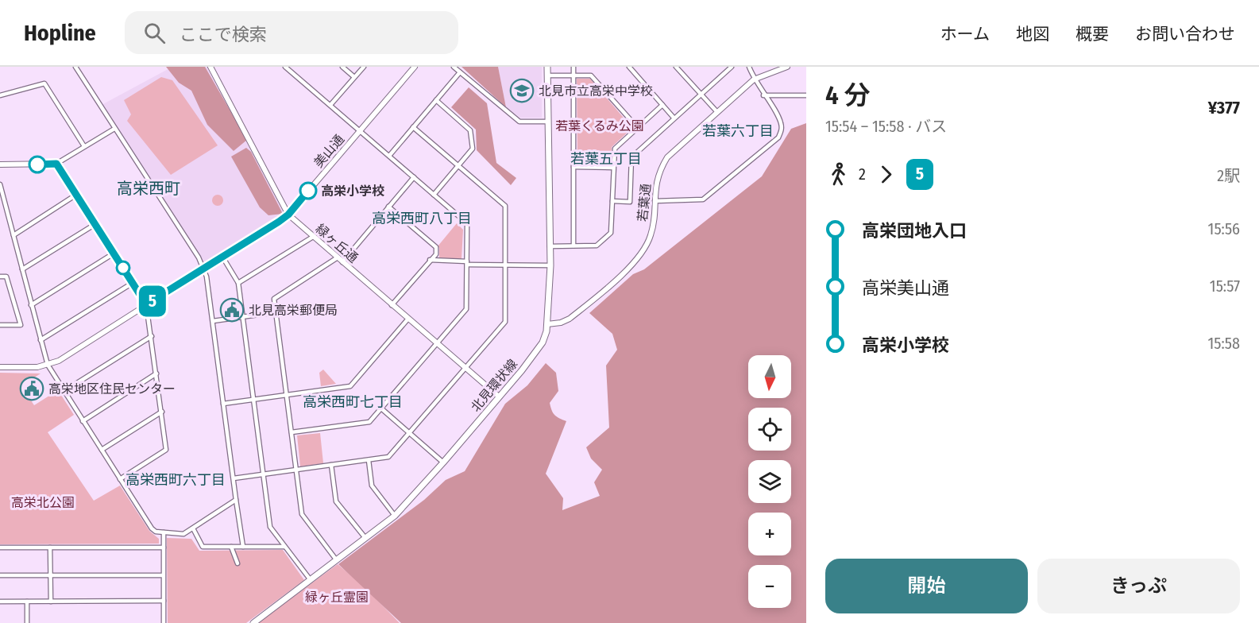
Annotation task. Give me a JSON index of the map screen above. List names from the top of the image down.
{
  "streets": {
    "main road": ["北見環状線"],
    "street": ["美山通", "若葉通", "緑ヶ丘通"]
  },
  "crossings": [
    ["美山通", "緑ヶ丘通"],
    ["若葉通", "北見環状線"],
    ["緑ヶ丘通", "北見環状線"]
  ],
  "districts": [
    "若葉六丁目",
    "若葉五丁目",
    "高栄西町",
    "高栄西町八丁目",
    "高栄西町七丁目",
    "高栄西町六丁目"
  ],
  "parks": ["若葉くるみ公園", "高栄北公園", "緑ヶ丘霊園"],
  "places": {
    "school or university": ["北見市立高栄中学校"],
    "other": ["高栄小学校"],
    "public building": ["北見高栄郵便局", "高栄地区住民センター"]
  },
  "lines": ["bus line 5"],
  "north": "bottom",
  "page": {
    "header": "Hopline",
    "search": "ここで検索",
    "nav": [
      "ホーム",
      "地図",
      "概要",
      "お問い合わせ"
    ],
    "on_map": "5",
    "heading": ["4 分", "15:54 – 15:58 · バス", "¥377"],
    "legs": ["2", "5", "2駅"],
    "list": [
      {
        "name": "高栄団地入口",
        "value": "15:56"
      },
      {
        "name": "高栄美山通",
        "value": "15:57"
      },
      {
        "name": "高栄小学校",
        "value": "15:58"
      }
    ],
    "map_buttons": ["+", "−"],
    "buttons": ["開始", "きっぷ"]
  }
}
